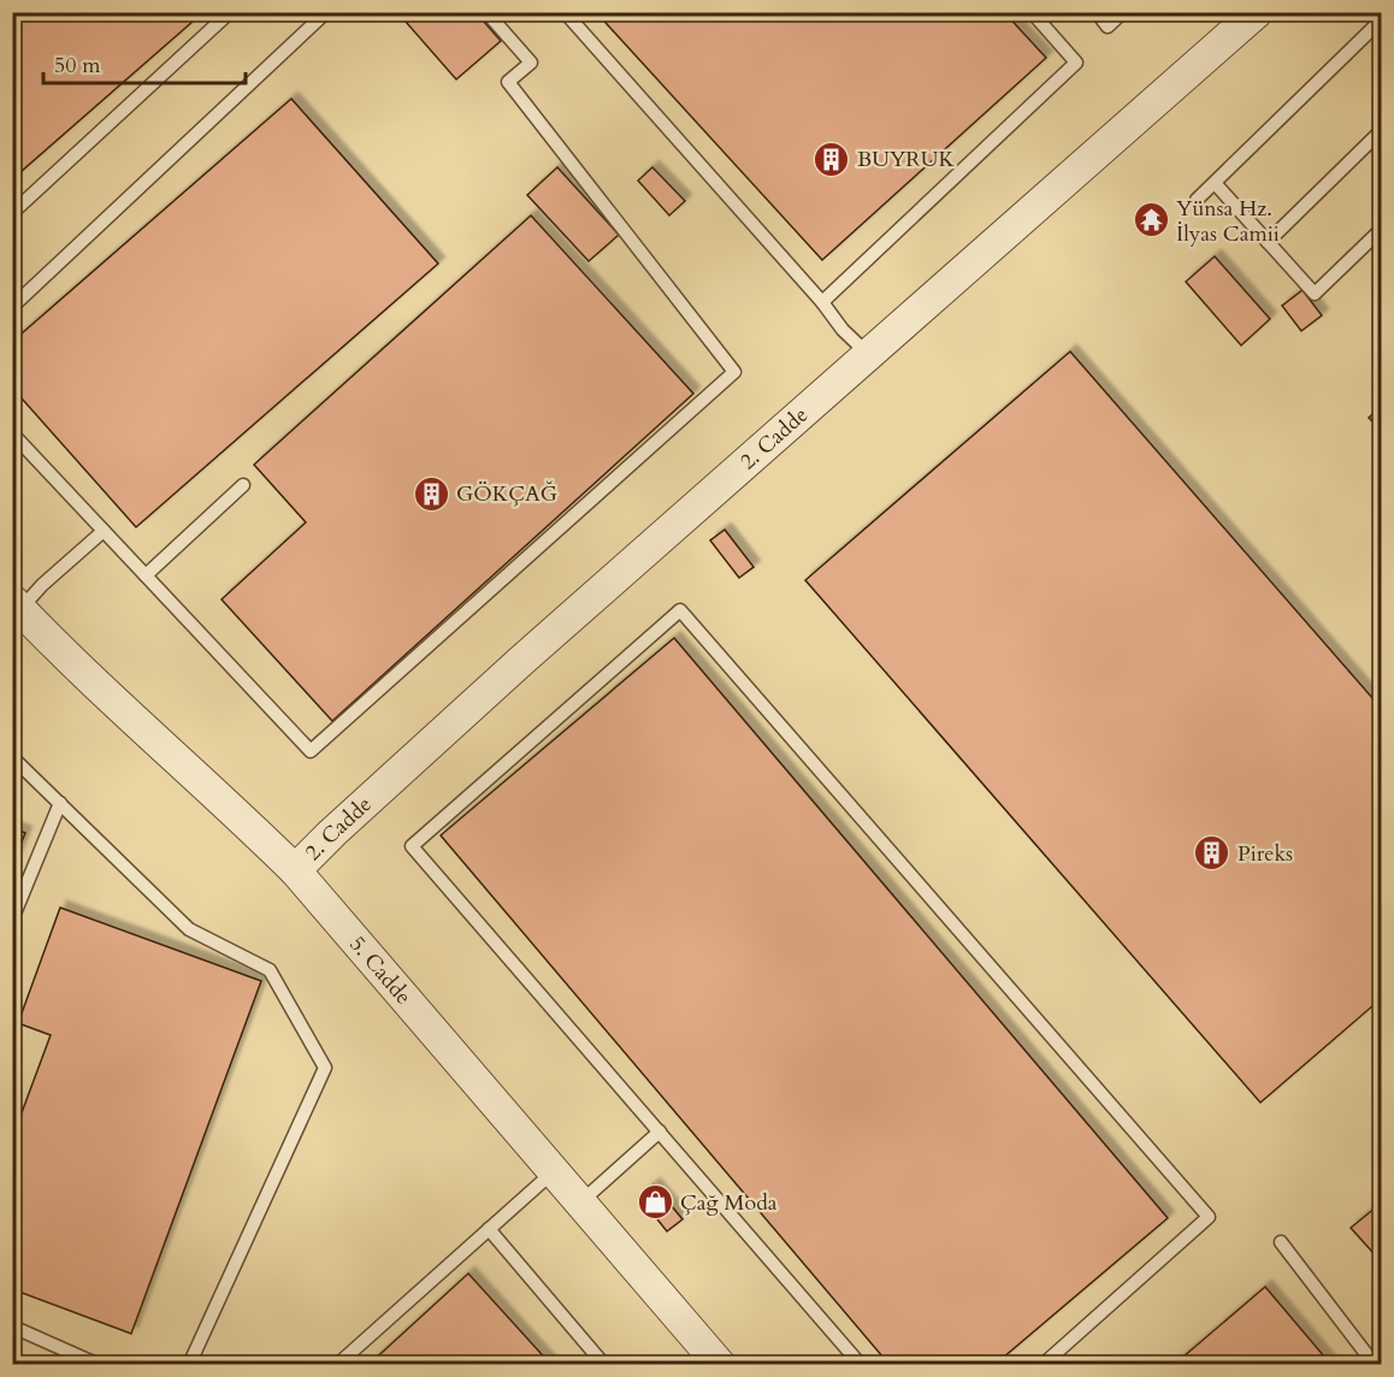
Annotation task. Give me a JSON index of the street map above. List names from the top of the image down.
{
  "streets": {
    "street": ["2. Cadde", "5. Cadde"]
  },
  "crossings": [
    ["2. Cadde", "5. Cadde"]
  ],
  "places": {
    "building": ["BUYRUK", "GÖKÇAĞ", "Pireks"],
    "temple": ["Yünsa Hz. İlyas Camii"],
    "shop": ["Çağ Moda"]
  },
  "scale_bar": "50 m"
}
